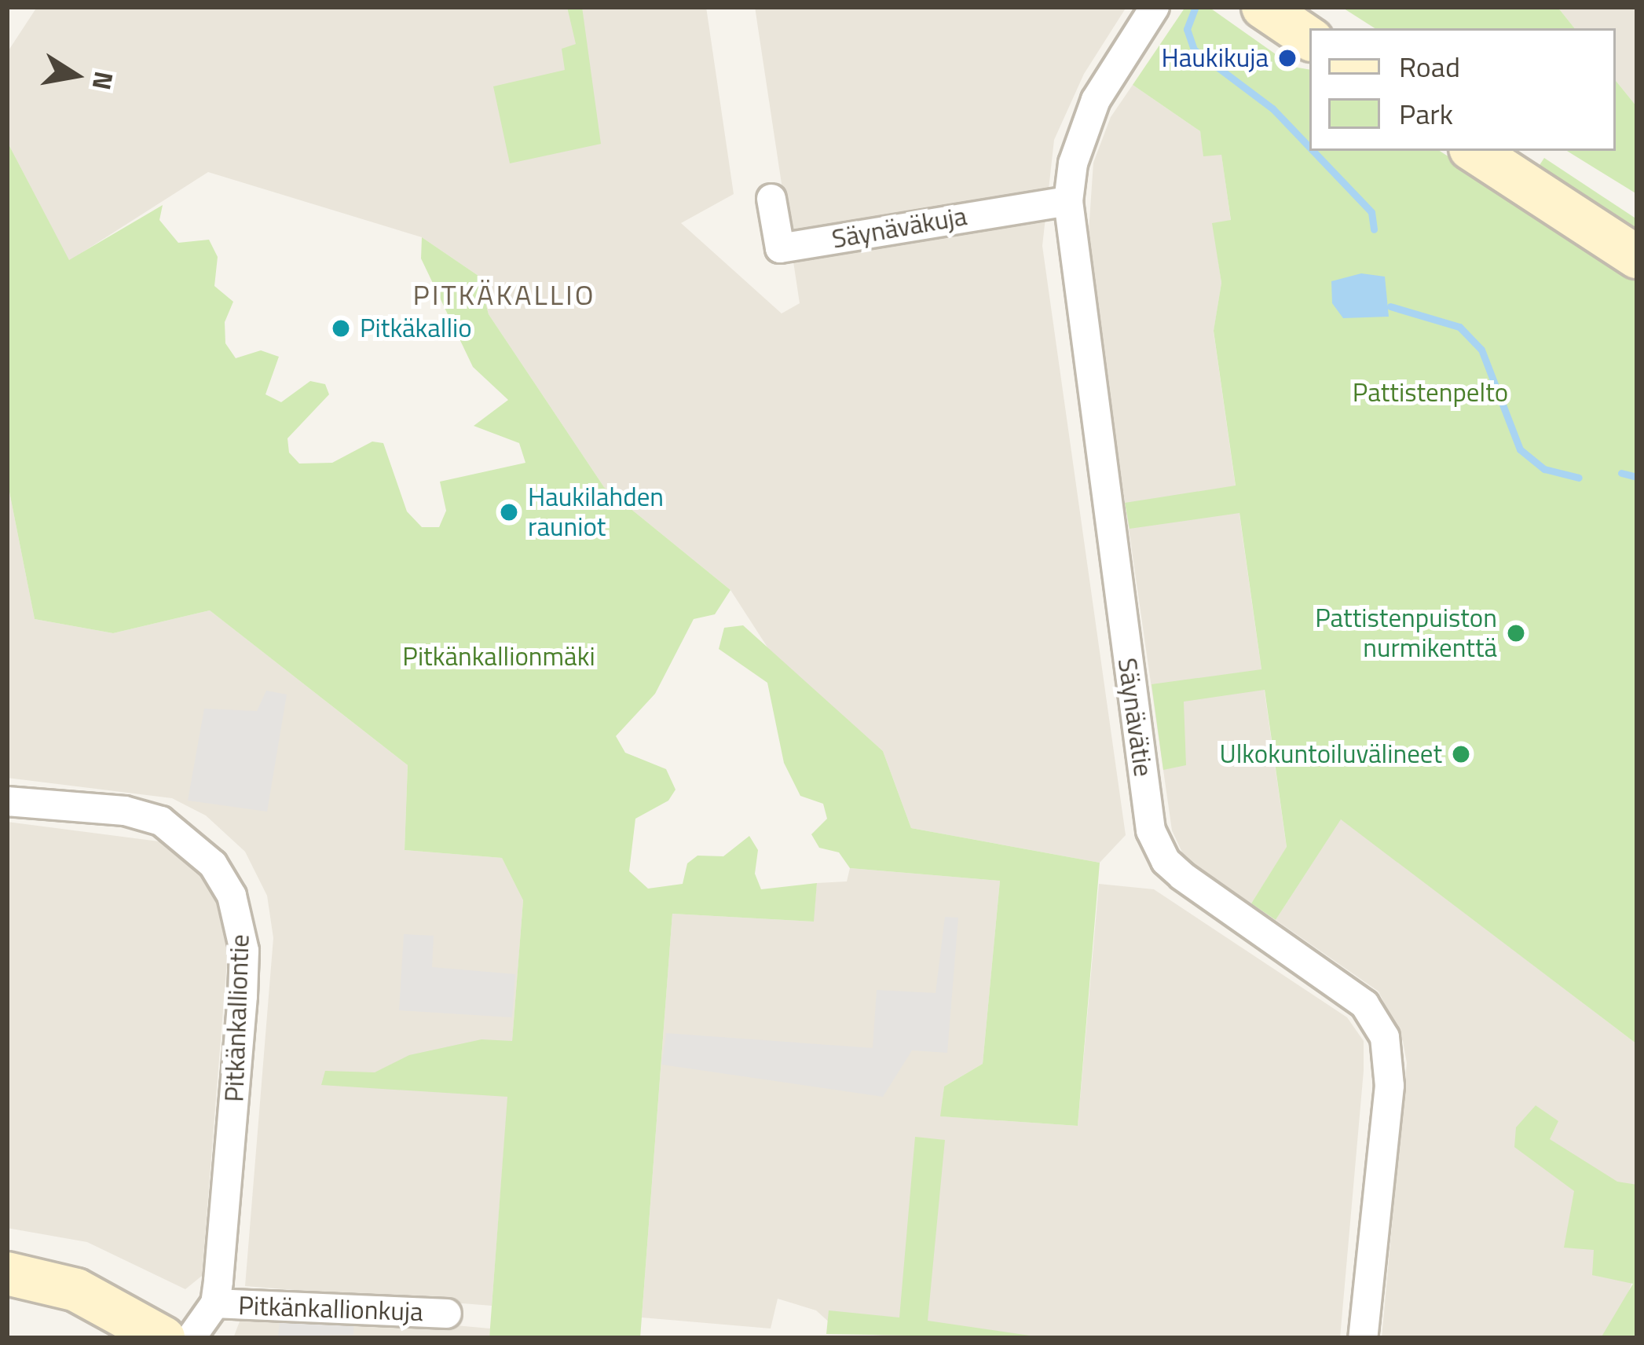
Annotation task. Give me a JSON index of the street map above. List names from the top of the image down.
{
  "streets": {
    "street": [
      "Säynäväkuja",
      "Säynävätie",
      "Pitkänkalliontie",
      "Pitkänkallionkuja"
    ]
  },
  "crossings": [
    ["Säynäväkuja", "Säynävätie"],
    ["Pitkänkalliontie", "Pitkänkallionkuja"]
  ],
  "districts": ["PITKÄKALLIO"],
  "parks": ["Pattistenpelto", "Pitkänkallionmäki"],
  "places": [
    "Haukikuja",
    "Pitkäkallio",
    "Haukilahden rauniot",
    "Pattistenpuiston nurmikenttä",
    "Ulkokuntoiluvälineet"
  ],
  "legend": ["Road", "Park"],
  "north": "right"
}
